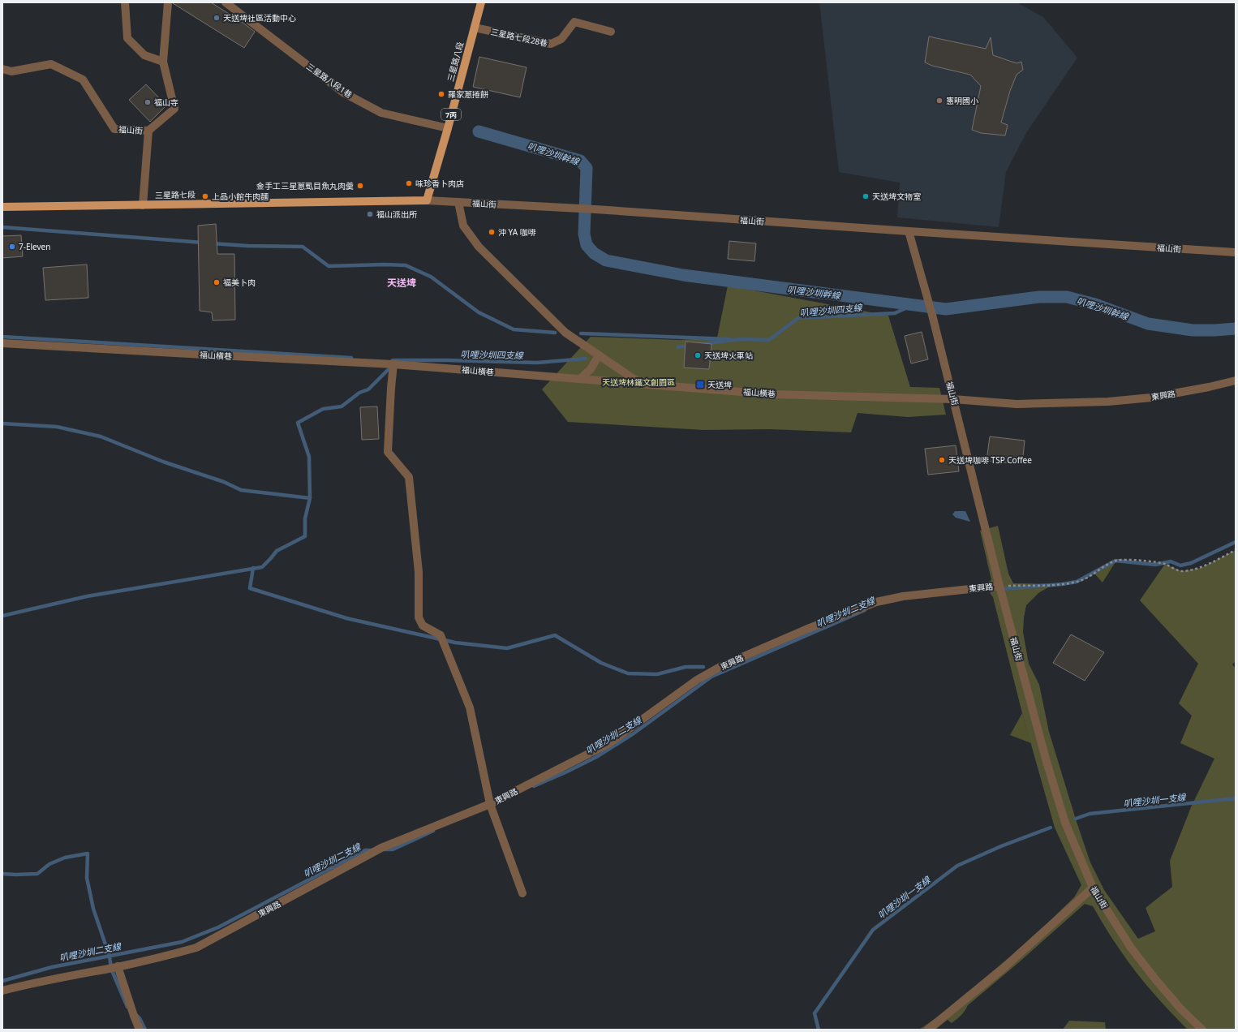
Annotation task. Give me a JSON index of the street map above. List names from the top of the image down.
{
  "streets": {
    "main road": ["三星路八段", "7丙", "三星路七段"],
    "street": [
      "三星路七段28巷",
      "三星路八段1巷",
      "福山街",
      "福山橫巷",
      "東興路"
    ]
  },
  "crossings": [
    ["三星路七段28巷", "三星路八段"],
    ["三星路八段", "三星路八段1巷"],
    ["三星路八段", "福山街"],
    ["三星路八段", "三星路七段"],
    ["福山街", "三星路七段"],
    ["福山街", "福山橫巷"],
    ["福山街", "東興路"],
    ["福山橫巷", "東興路"]
  ],
  "districts": ["天送埤"],
  "water": [
    "叭哩沙圳幹線",
    "叭哩沙圳四支線",
    "叭哩沙圳二支線",
    "叭哩沙圳一支線"
  ],
  "parks": ["天送埤林鐵文創園區"],
  "places": {
    "other": [
      "天送埤社區活動中心",
      "羅家蔥捲餅",
      "憲明國小",
      "福山寺",
      "味珍香卜肉店",
      "金手工三星蔥虱目魚丸肉羹",
      "上品小館牛肉麵",
      "天送埤文物室",
      "福山派出所",
      "沖 YA 咖啡",
      "7-Eleven",
      "福美卜肉",
      "天送埤火車站",
      "天送埤咖啡 TSP Coffee"
    ],
    "transit": ["天送埤"]
  }
}
